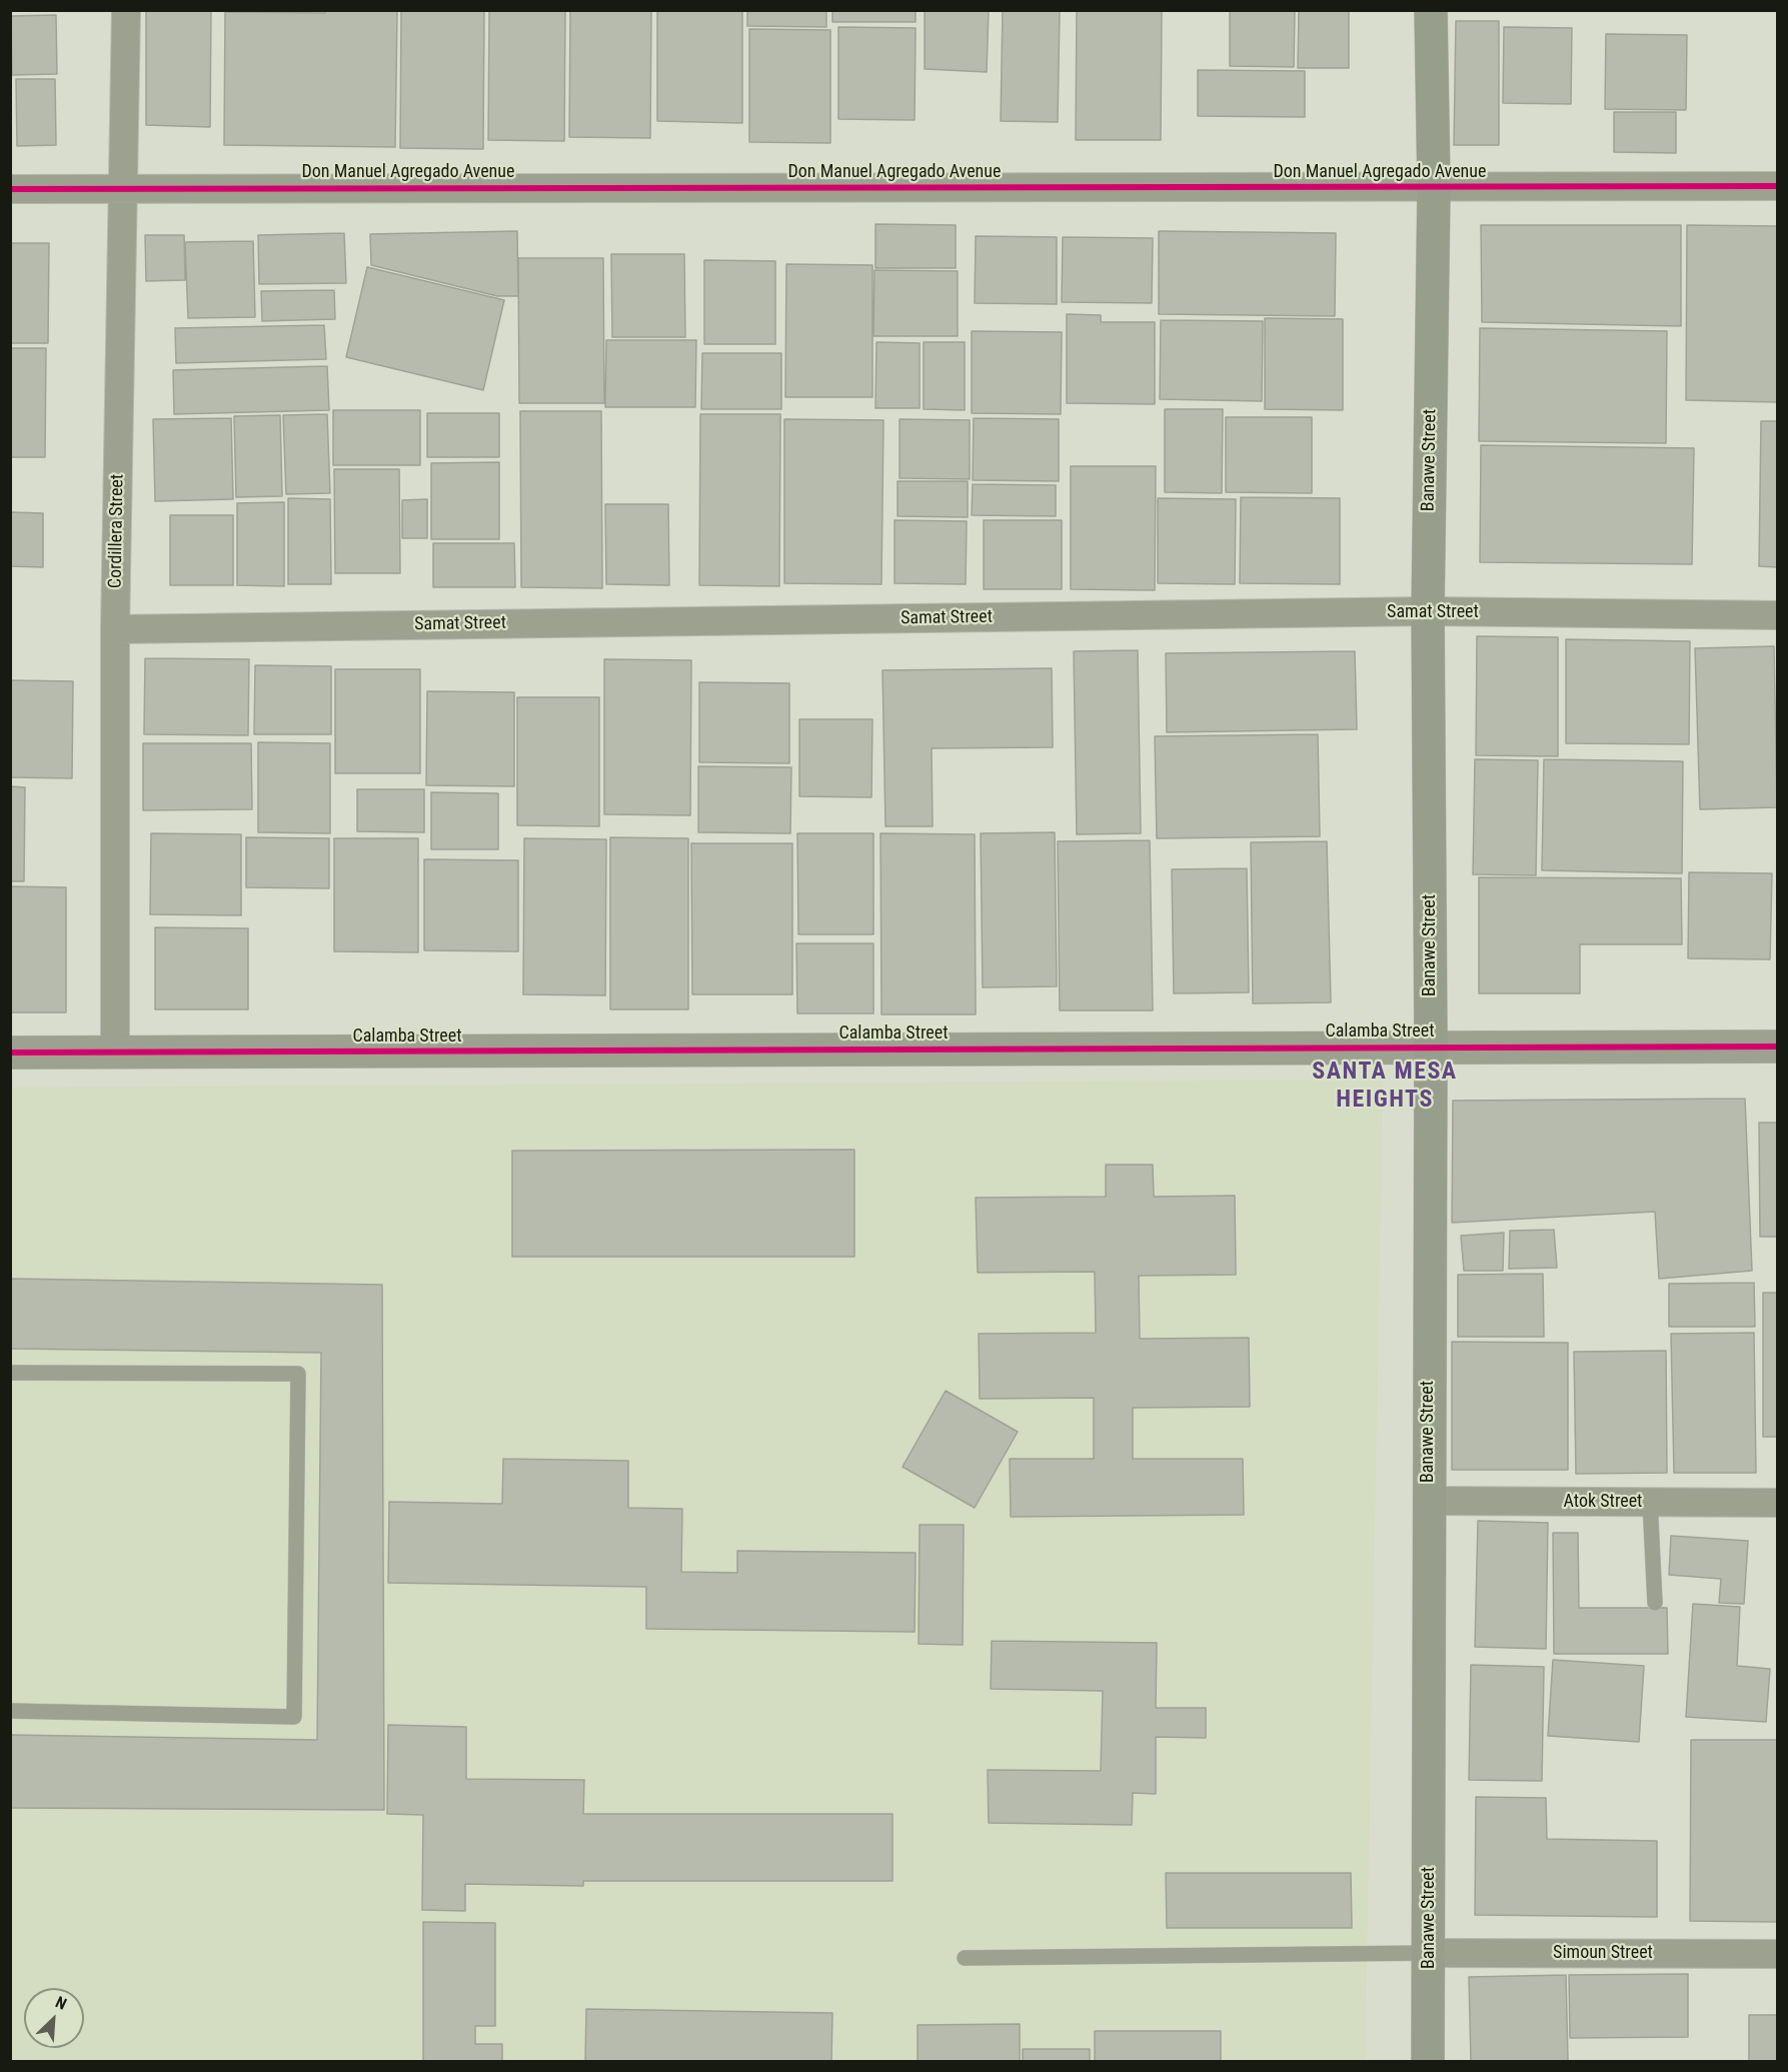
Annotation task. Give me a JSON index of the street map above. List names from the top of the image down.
{
  "streets": {
    "main road": ["Banawe Street"],
    "street": [
      "Don Manuel Agregado Avenue",
      "Cordillera Street",
      "Samat Street",
      "Calamba Street",
      "Atok Street",
      "Simoun Street"
    ]
  },
  "crossings": [
    ["Don Manuel Agregado Avenue", "Banawe Street"],
    ["Don Manuel Agregado Avenue", "Cordillera Street"],
    ["Banawe Street", "Samat Street"],
    ["Banawe Street", "Calamba Street"],
    ["Banawe Street", "Atok Street"],
    ["Banawe Street", "Simoun Street"],
    ["Cordillera Street", "Samat Street"],
    ["Cordillera Street", "Calamba Street"]
  ],
  "districts": ["SANTA MESA HEIGHTS"],
  "north": "top right"
}
